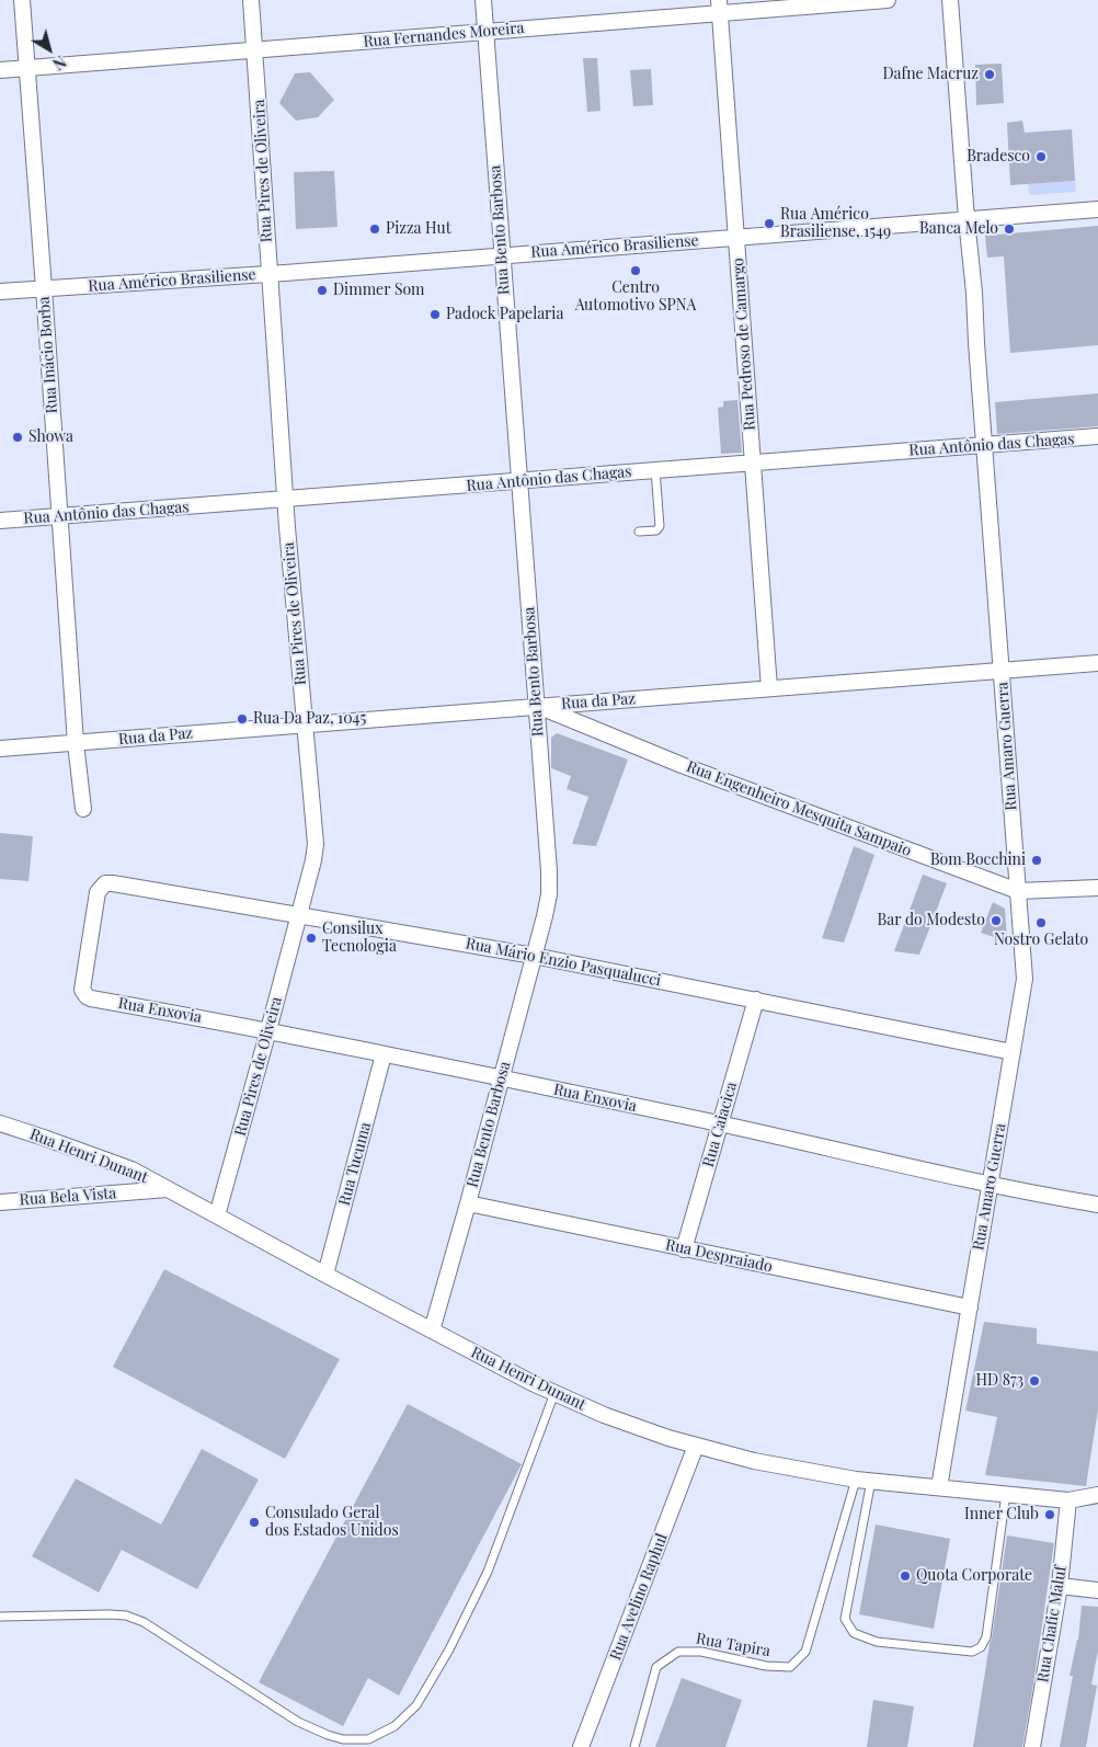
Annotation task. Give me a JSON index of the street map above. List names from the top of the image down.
{
  "streets": {
    "street": [
      "Rua Fernandes Moreira",
      "Rua Pires de Oliveira",
      "Rua Bento Barbosa",
      "Rua Américo Brasiliense",
      "Rua Pedroso de Camargo",
      "Rua Inácio Borba",
      "Rua Antônio das Chagas",
      "Rua da Paz",
      "Rua Amaro Guerra",
      "Rua Engenheiro Mesquita Sampaio",
      "Rua Mário Enzio Pasqualucci",
      "Rua Enxovia",
      "Rua Caiacica",
      "Rua Henri Dunant",
      "Rua Tucuma",
      "Rua Bela Vista",
      "Rua Despraiado",
      "Rua Avelino Raphul",
      "Rua Chafic Maluf"
    ],
    "lane": ["Rua Tapira"]
  },
  "crossings": [
    ["Rua Fernandes Moreira", "Rua Pires de Oliveira"],
    ["Rua Fernandes Moreira", "Rua Bento Barbosa"],
    ["Rua Fernandes Moreira", "Rua Pedroso de Camargo"],
    ["Rua Fernandes Moreira", "Rua Inácio Borba"],
    ["Rua Pires de Oliveira", "Rua Américo Brasiliense"],
    ["Rua Pires de Oliveira", "Rua Antônio das Chagas"],
    ["Rua Pires de Oliveira", "Rua da Paz"],
    ["Rua Pires de Oliveira", "Rua Mário Enzio Pasqualucci"],
    ["Rua Pires de Oliveira", "Rua Enxovia"],
    ["Rua Pires de Oliveira", "Rua Henri Dunant"],
    ["Rua Bento Barbosa", "Rua Américo Brasiliense"],
    ["Rua Bento Barbosa", "Rua Antônio das Chagas"],
    ["Rua Bento Barbosa", "Rua da Paz"],
    ["Rua Bento Barbosa", "Rua Engenheiro Mesquita Sampaio"],
    ["Rua Bento Barbosa", "Rua Mário Enzio Pasqualucci"],
    ["Rua Bento Barbosa", "Rua Enxovia"],
    ["Rua Bento Barbosa", "Rua Henri Dunant"],
    ["Rua Bento Barbosa", "Rua Despraiado"],
    ["Rua Américo Brasiliense", "Rua Pedroso de Camargo"],
    ["Rua Américo Brasiliense", "Rua Inácio Borba"],
    ["Rua Américo Brasiliense", "Rua Amaro Guerra"],
    ["Rua Pedroso de Camargo", "Rua Antônio das Chagas"],
    ["Rua Pedroso de Camargo", "Rua da Paz"],
    ["Rua Inácio Borba", "Rua Antônio das Chagas"],
    ["Rua Inácio Borba", "Rua da Paz"],
    ["Rua Antônio das Chagas", "Rua Amaro Guerra"],
    ["Rua da Paz", "Rua Amaro Guerra"],
    ["Rua da Paz", "Rua Engenheiro Mesquita Sampaio"],
    ["Rua Amaro Guerra", "Rua Engenheiro Mesquita Sampaio"],
    ["Rua Amaro Guerra", "Rua Mário Enzio Pasqualucci"],
    ["Rua Amaro Guerra", "Rua Enxovia"],
    ["Rua Amaro Guerra", "Rua Henri Dunant"],
    ["Rua Amaro Guerra", "Rua Despraiado"],
    ["Rua Mário Enzio Pasqualucci", "Rua Enxovia"],
    ["Rua Mário Enzio Pasqualucci", "Rua Caiacica"],
    ["Rua Enxovia", "Rua Caiacica"],
    ["Rua Enxovia", "Rua Tucuma"],
    ["Rua Caiacica", "Rua Despraiado"],
    ["Rua Henri Dunant", "Rua Tucuma"],
    ["Rua Henri Dunant", "Rua Bela Vista"],
    ["Rua Henri Dunant", "Rua Avelino Raphul"],
    ["Rua Henri Dunant", "Rua Chafic Maluf"],
    ["Rua Henri Dunant", "Rua Tapira"]
  ],
  "places": [
    "Dafne Macruz",
    "Bradesco",
    "Rua Américo Brasiliense, 1549",
    "Pizza Hut",
    "Banca Melo",
    "Centro Automotivo SPNA",
    "Dimmer Som",
    "Padock Papelaria",
    "Showa",
    "Rua Da Paz, 1045",
    "Bom Bocchini",
    "Bar do Modesto",
    "Nostro Gelato",
    "Consilux Tecnologia",
    "HD 873",
    "Inner Club",
    "Consulado Geral dos Estados Unidos",
    "Quota Corporate"
  ],
  "north": "bottom right"
}
